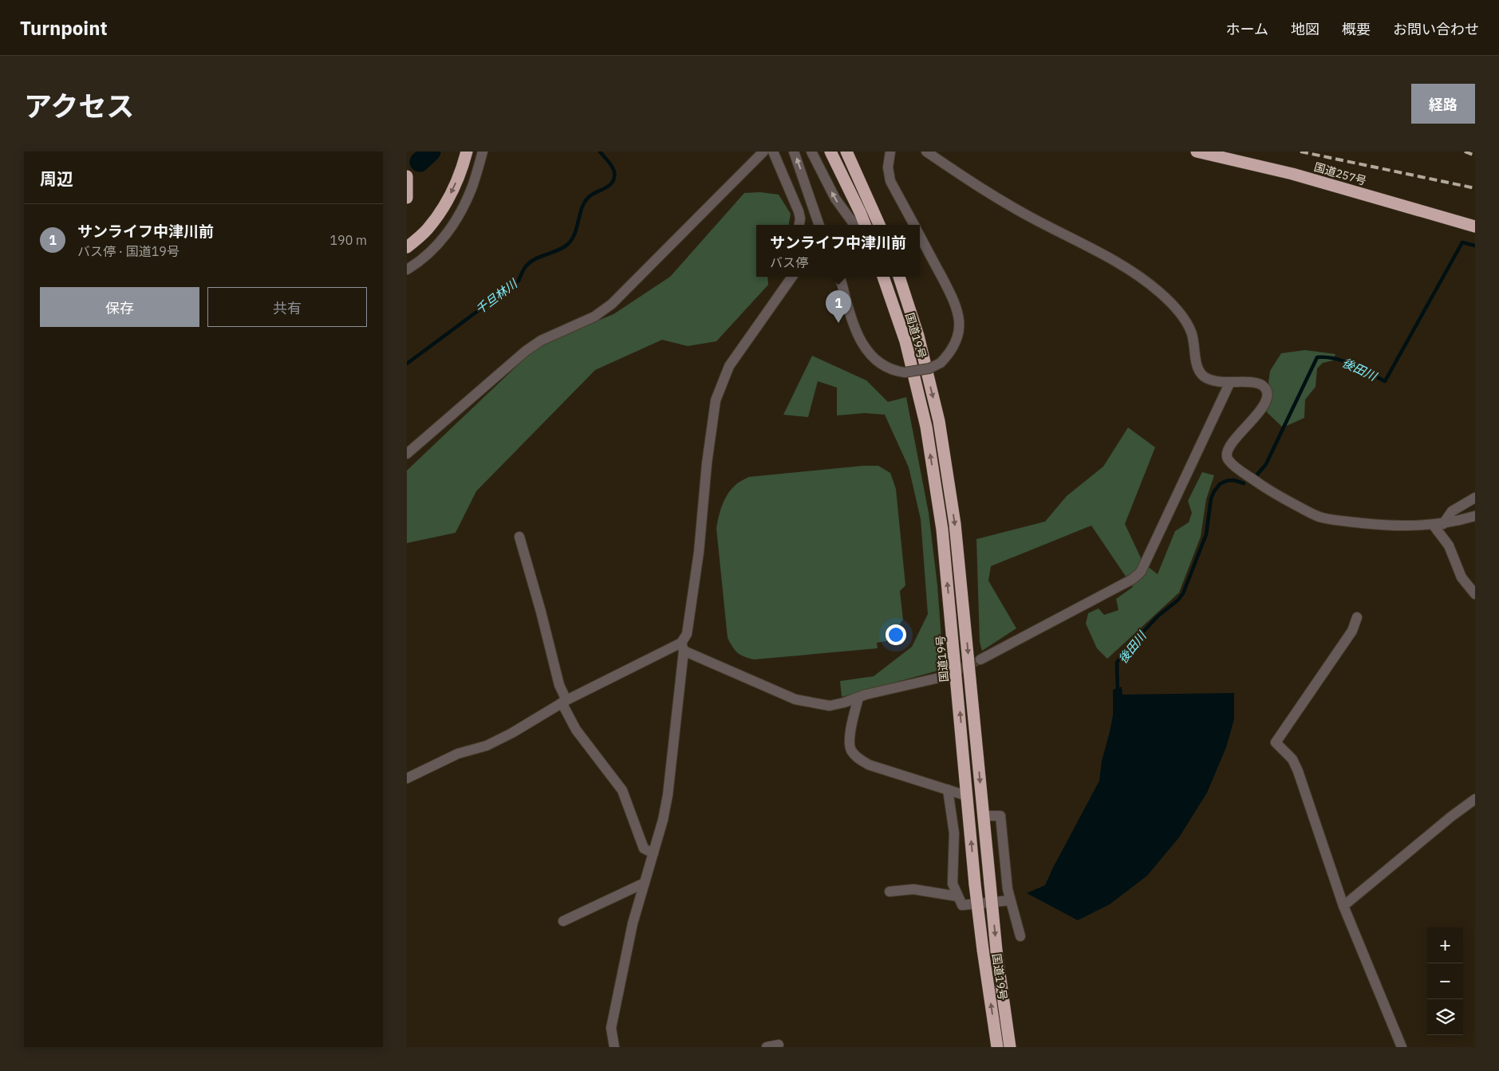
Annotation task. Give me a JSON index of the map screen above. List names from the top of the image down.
{
  "streets": {
    "highway": ["国道257号", "国道19号"]
  },
  "water": ["千旦林川", "後田川"],
  "page": {
    "header": "Turnpoint",
    "nav": [
      "ホーム",
      "地図",
      "概要",
      "お問い合わせ"
    ],
    "title": "アクセス",
    "buttons": [
      "経路",
      ["保存", "共有"]
    ],
    "heading": "周辺",
    "list": [
      {
        "mark": "1",
        "name": "サンライフ中津川前",
        "note": "バス停 · 国道19号",
        "value": "190 m"
      }
    ],
    "popup": ["サンライフ中津川前", "バス停"],
    "pins": "1",
    "map_buttons": ["+", "−"]
  }
}
